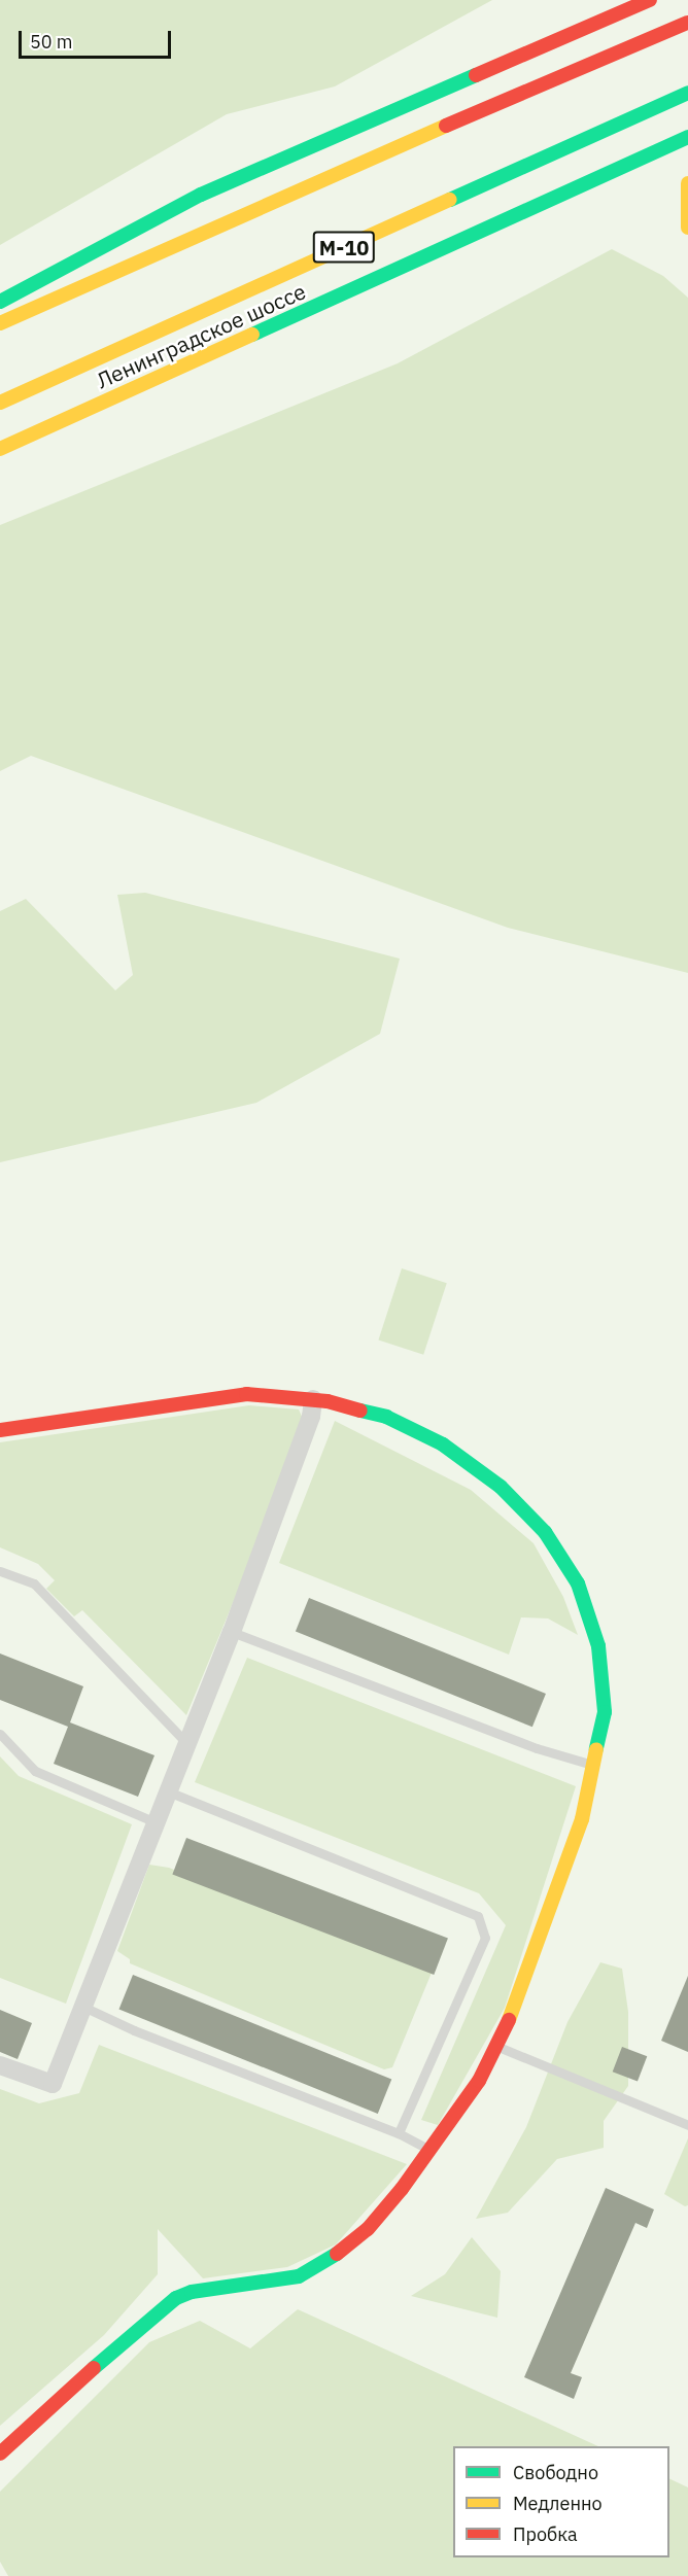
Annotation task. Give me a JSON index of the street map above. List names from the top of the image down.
{
  "streets": {
    "main road": ["М-10", "Ленинградское шоссе"]
  },
  "legend": ["Свободно", "Медленно", "Пробка"],
  "scale_bar": "50 m"
}
